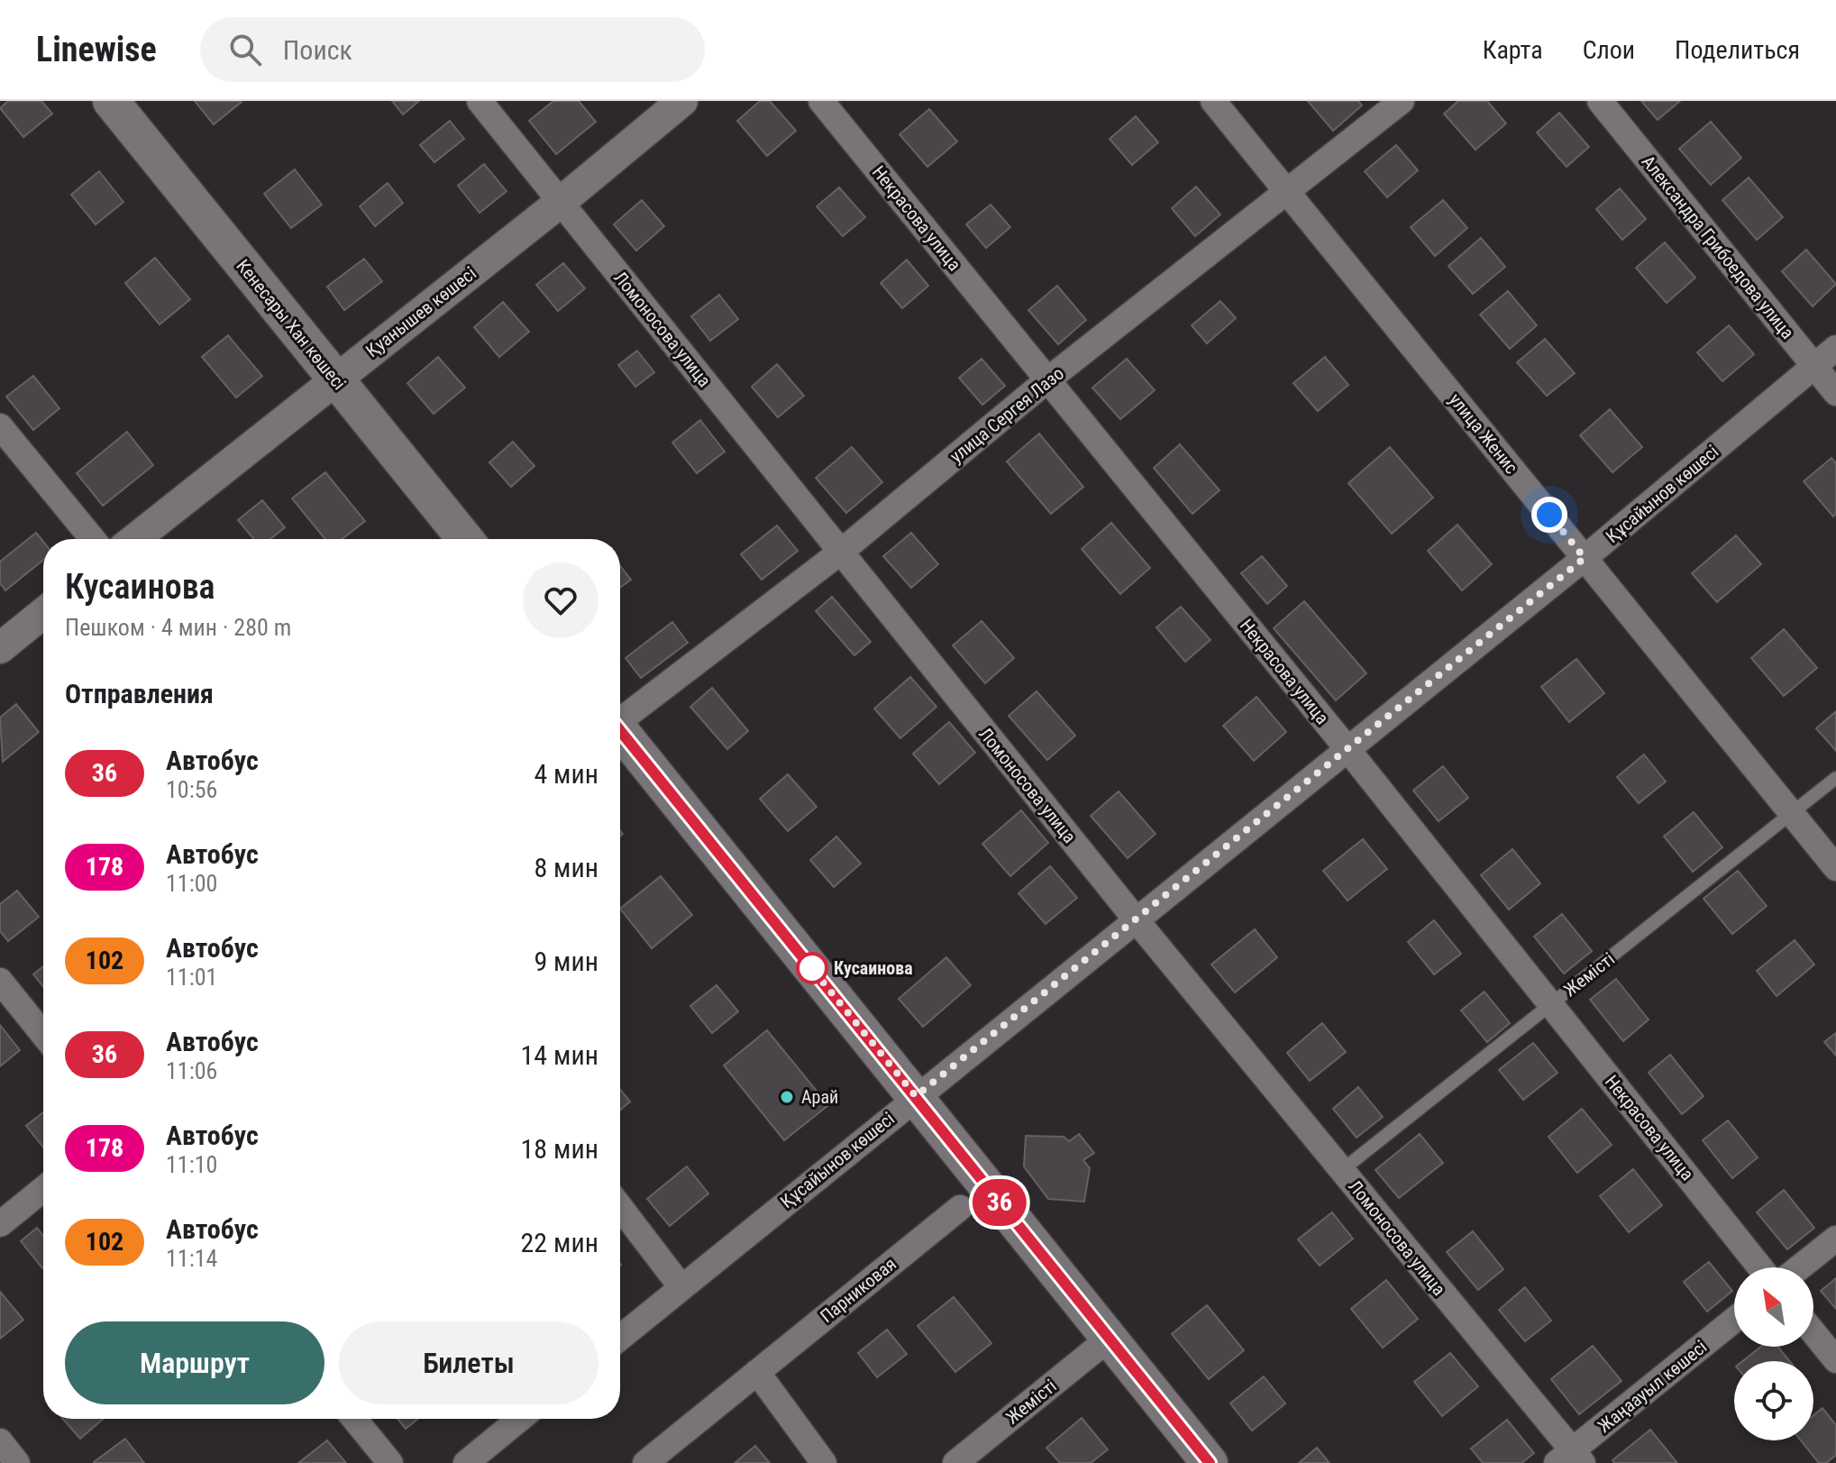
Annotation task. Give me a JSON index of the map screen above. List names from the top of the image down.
{
  "streets": {
    "main road": ["Кенесары Хан көшесі"],
    "street": [
      "Некрасова улица",
      "Александра Грибоедова улица",
      "Қуанышев көшесі",
      "Ломоносова улица",
      "улица Сергея Лазо",
      "улица Женис",
      "Құсайынов көшесі",
      "Жемісті",
      "Парниковая",
      "Жаңаауыл көшесі"
    ]
  },
  "crossings": [
    ["Некрасова улица", "улица Сергея Лазо"],
    ["Некрасова улица", "Құсайынов көшесі"],
    ["Некрасова улица", "Жемісті"],
    ["Александра Грибоедова улица", "Құсайынов көшесі"],
    ["Қуанышев көшесі", "Кенесары Хан көшесі"],
    ["Қуанышев көшесі", "Ломоносова улица"],
    ["Ломоносова улица", "улица Сергея Лазо"],
    ["Ломоносова улица", "Құсайынов көшесі"],
    ["Ломоносова улица", "Жемісті"],
    ["Ломоносова улица", "Жаңаауыл көшесі"],
    ["улица Сергея Лазо", "улица Женис"],
    ["улица Женис", "Құсайынов көшесі"],
    ["улица Женис", "Жемісті"]
  ],
  "places": ["Кусаинова", "Арай"],
  "lines": ["bus line 36"],
  "north": "top left",
  "page": {
    "header": "Linewise",
    "search": "Поиск",
    "nav": ["Карта", "Слои", "Поделиться"],
    "on_map": "36",
    "heading": [
      ["Кусаинова", "Пешком · 4 мин · 280 m"],
      "Отправления"
    ],
    "list": [
      {
        "mark": "36",
        "name": "Автобус",
        "note": "10:56",
        "value": "4 мин"
      },
      {
        "mark": "178",
        "name": "Автобус",
        "note": "11:00",
        "value": "8 мин"
      },
      {
        "mark": "102",
        "name": "Автобус",
        "note": "11:01",
        "value": "9 мин"
      },
      {
        "mark": "36",
        "name": "Автобус",
        "note": "11:06",
        "value": "14 мин"
      },
      {
        "mark": "178",
        "name": "Автобус",
        "note": "11:10",
        "value": "18 мин"
      },
      {
        "mark": "102",
        "name": "Автобус",
        "note": "11:14",
        "value": "22 мин"
      }
    ],
    "buttons": ["Маршрут", "Билеты"]
  }
}
